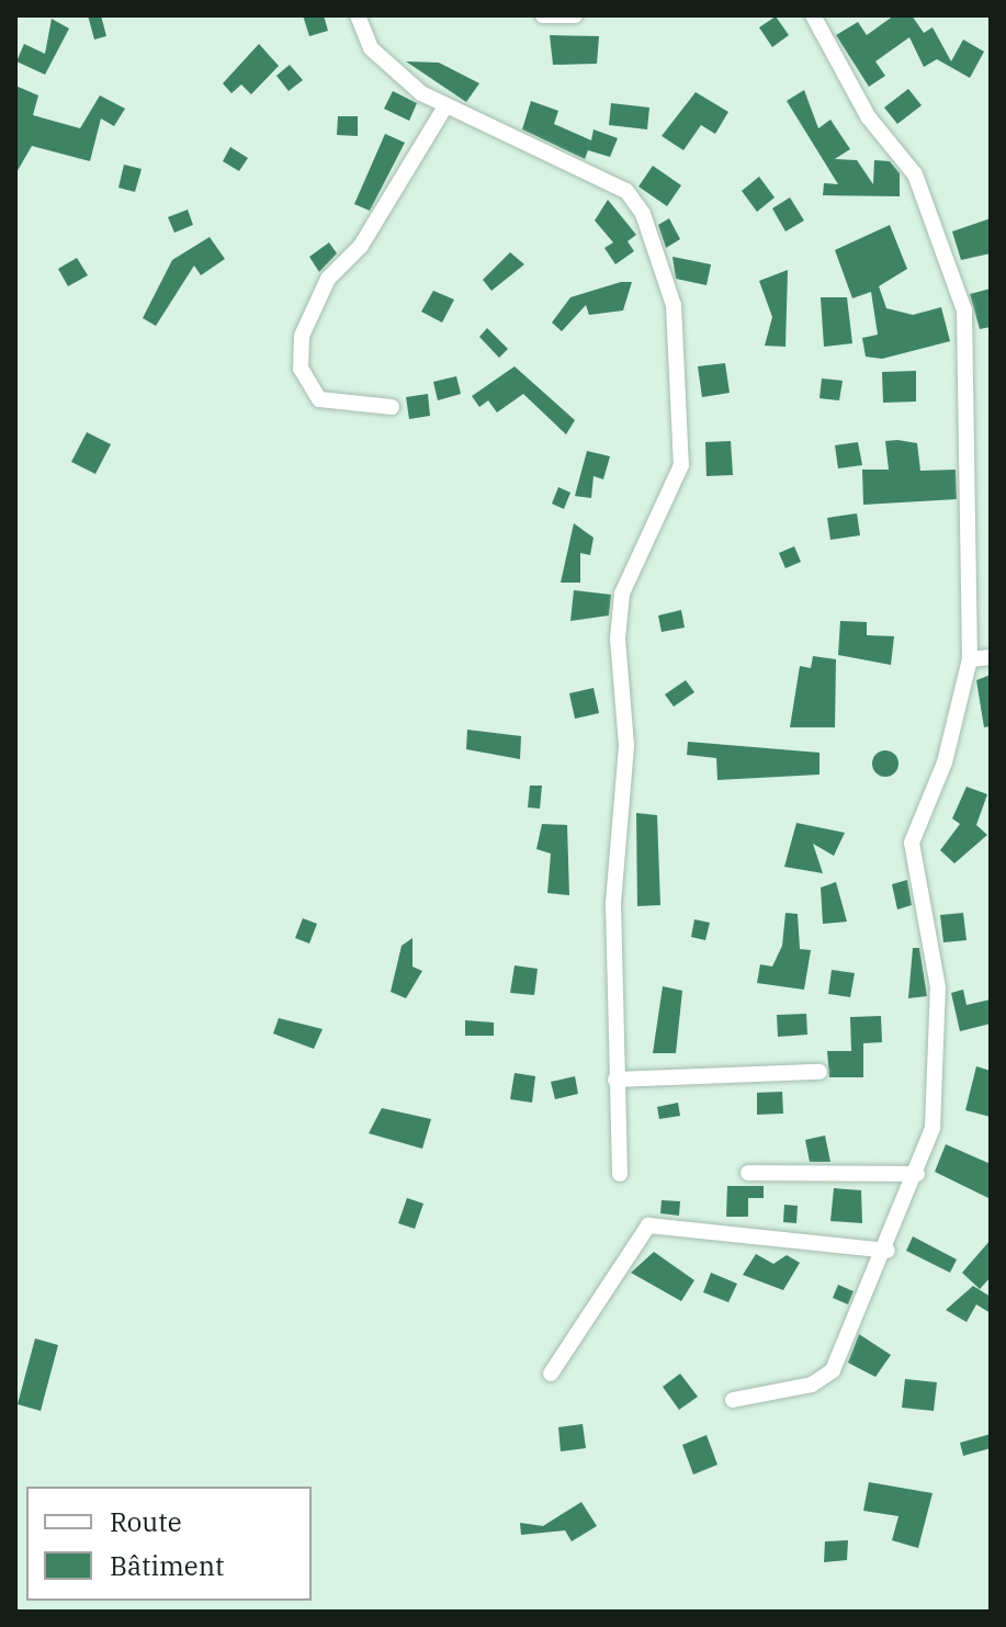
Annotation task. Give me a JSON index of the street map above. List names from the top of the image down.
{
  "legend": ["Route", "Bâtiment"]
}
